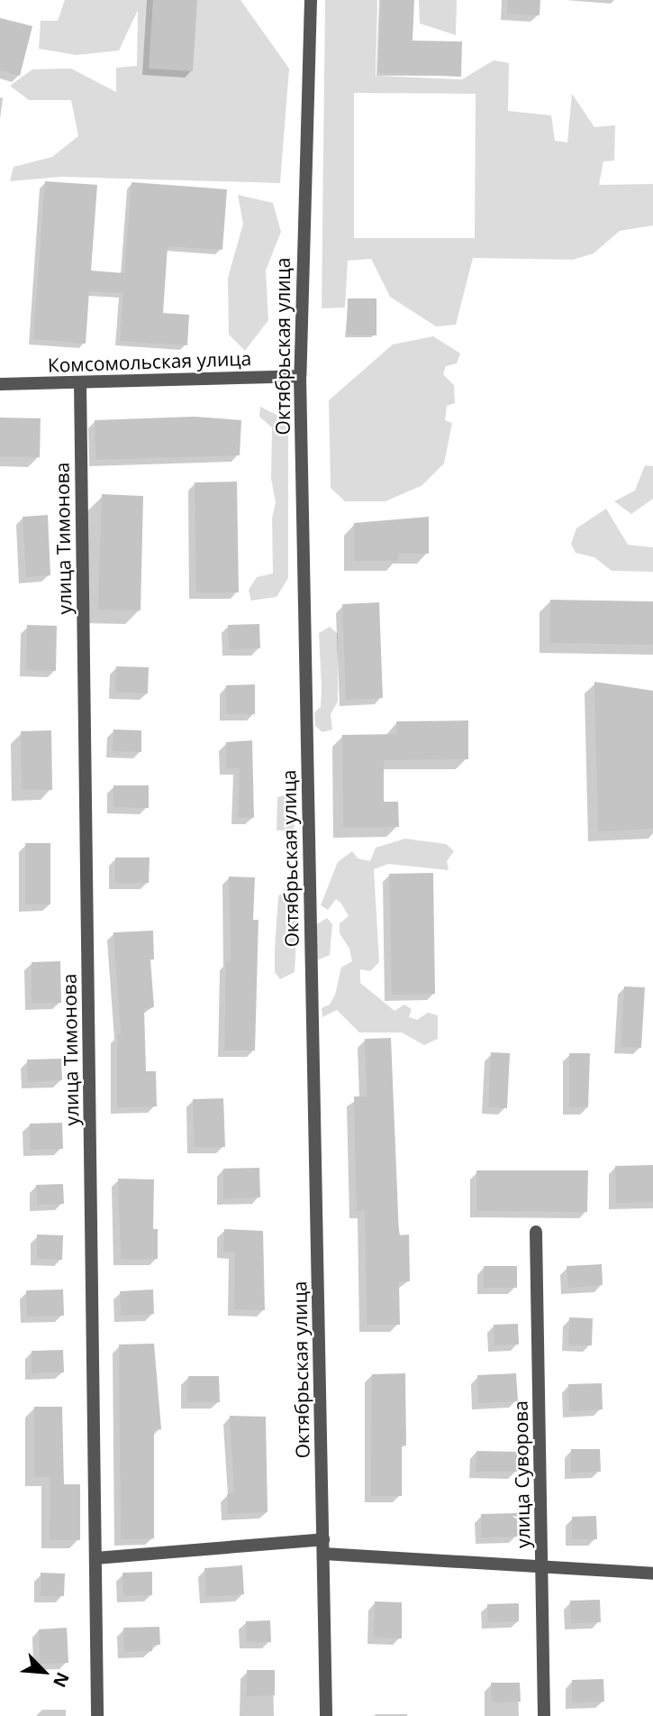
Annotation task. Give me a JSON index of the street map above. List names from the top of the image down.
{
  "streets": {
    "street": [
      "Октябрьская улица",
      "Комсомольская улица",
      "улица Тимонова",
      "улица Суворова"
    ]
  },
  "crossings": [
    ["Октябрьская улица", "Комсомольская улица"],
    ["Комсомольская улица", "улица Тимонова"]
  ],
  "north": "bottom right"
}
